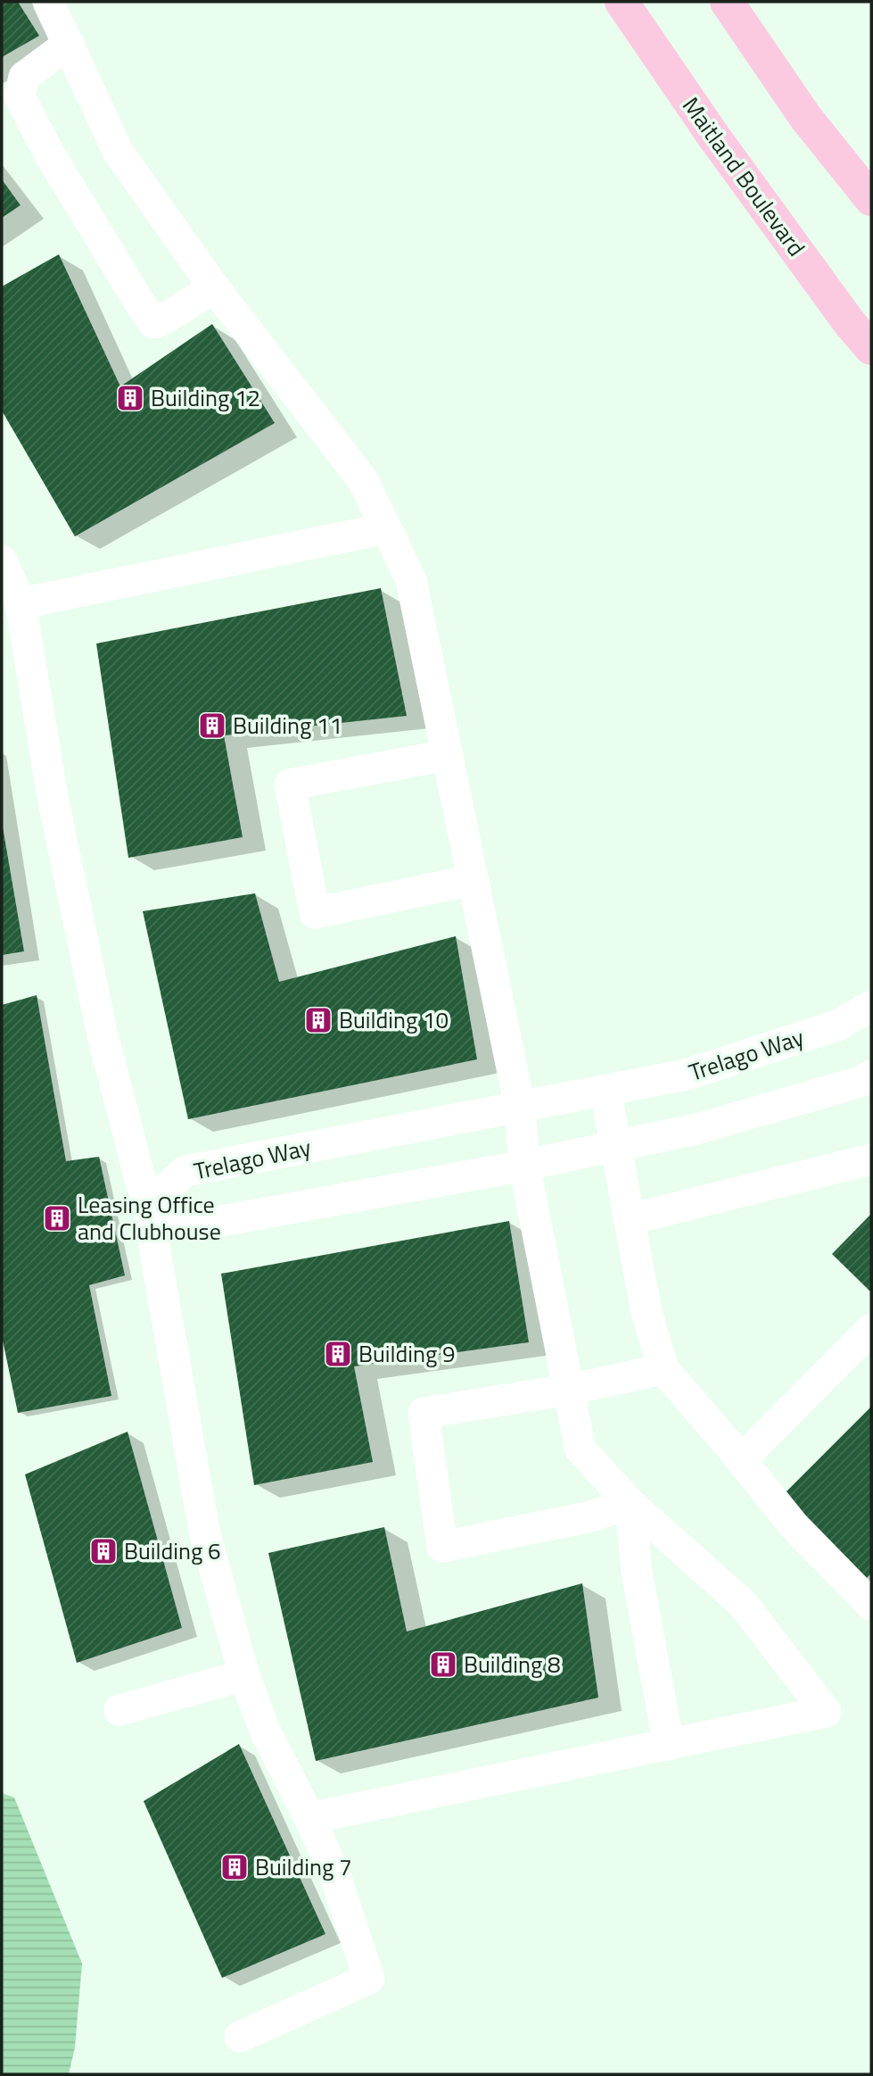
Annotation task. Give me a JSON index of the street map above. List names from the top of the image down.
{
  "streets": {
    "main road": ["Maitland Boulevard"],
    "street": ["Trelago Way"]
  },
  "places": {
    "building": [
      "Building 12",
      "Building 11",
      "Building 10",
      "Leasing Office and Clubhouse",
      "Building 9",
      "Building 6",
      "Building 8",
      "Building 7"
    ]
  }
}
